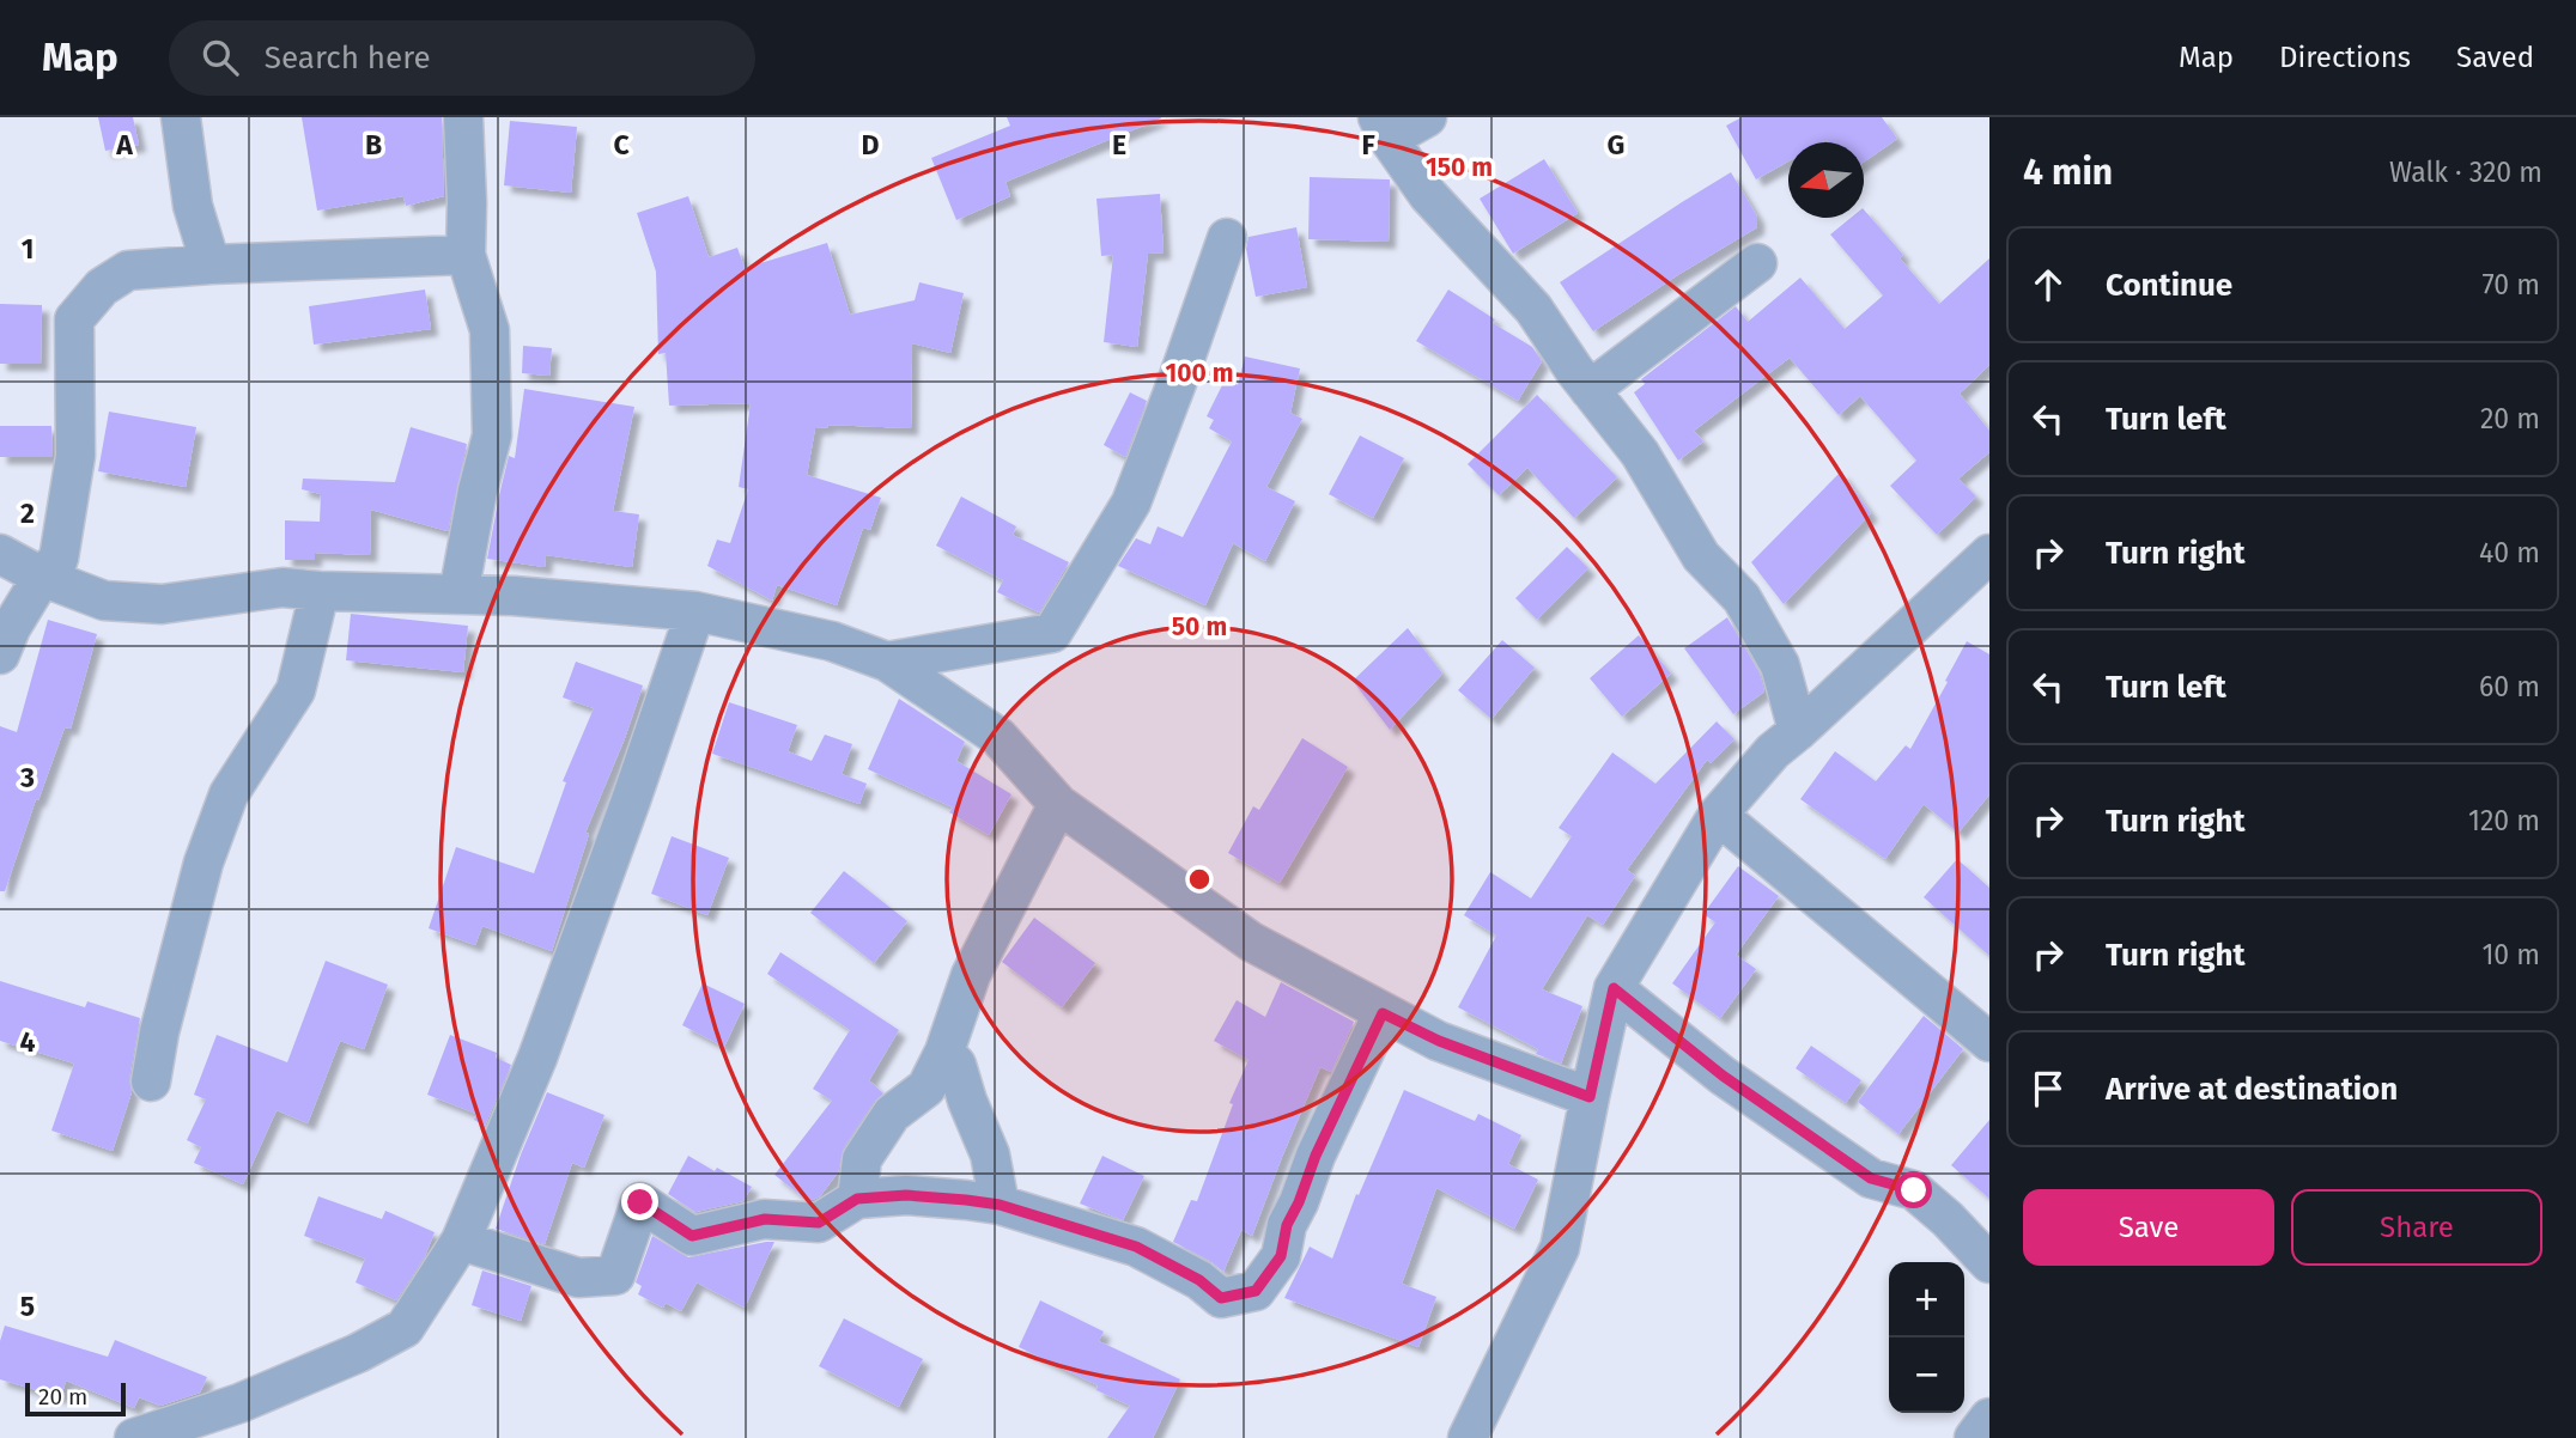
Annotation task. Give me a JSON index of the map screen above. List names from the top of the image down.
{
  "scale_bar": "20 m",
  "north": "left",
  "page": {
    "header": "Map",
    "search": "Search here",
    "nav": ["Map", "Directions", "Saved"],
    "heading": ["4 min", "Walk · 320 m"],
    "list": [
      ["Continue", "70 m"],
      ["Turn left", "20 m"],
      ["Turn right", "40 m"],
      ["Turn left", "60 m"],
      ["Turn right", "120 m"],
      ["Turn right", "10 m"],
      "Arrive at destination"
    ],
    "buttons": ["Save", "Share"],
    "map_buttons": ["+", "−"],
    "scale": "20 m"
  },
  "grid": {
    "columns": [
      "A",
      "B",
      "C",
      "D",
      "E",
      "F",
      "G"
    ],
    "rows": [
      "1",
      "2",
      "3",
      "4",
      "5"
    ]
  },
  "rings": ["150 m", "100 m", "50 m"]
}
